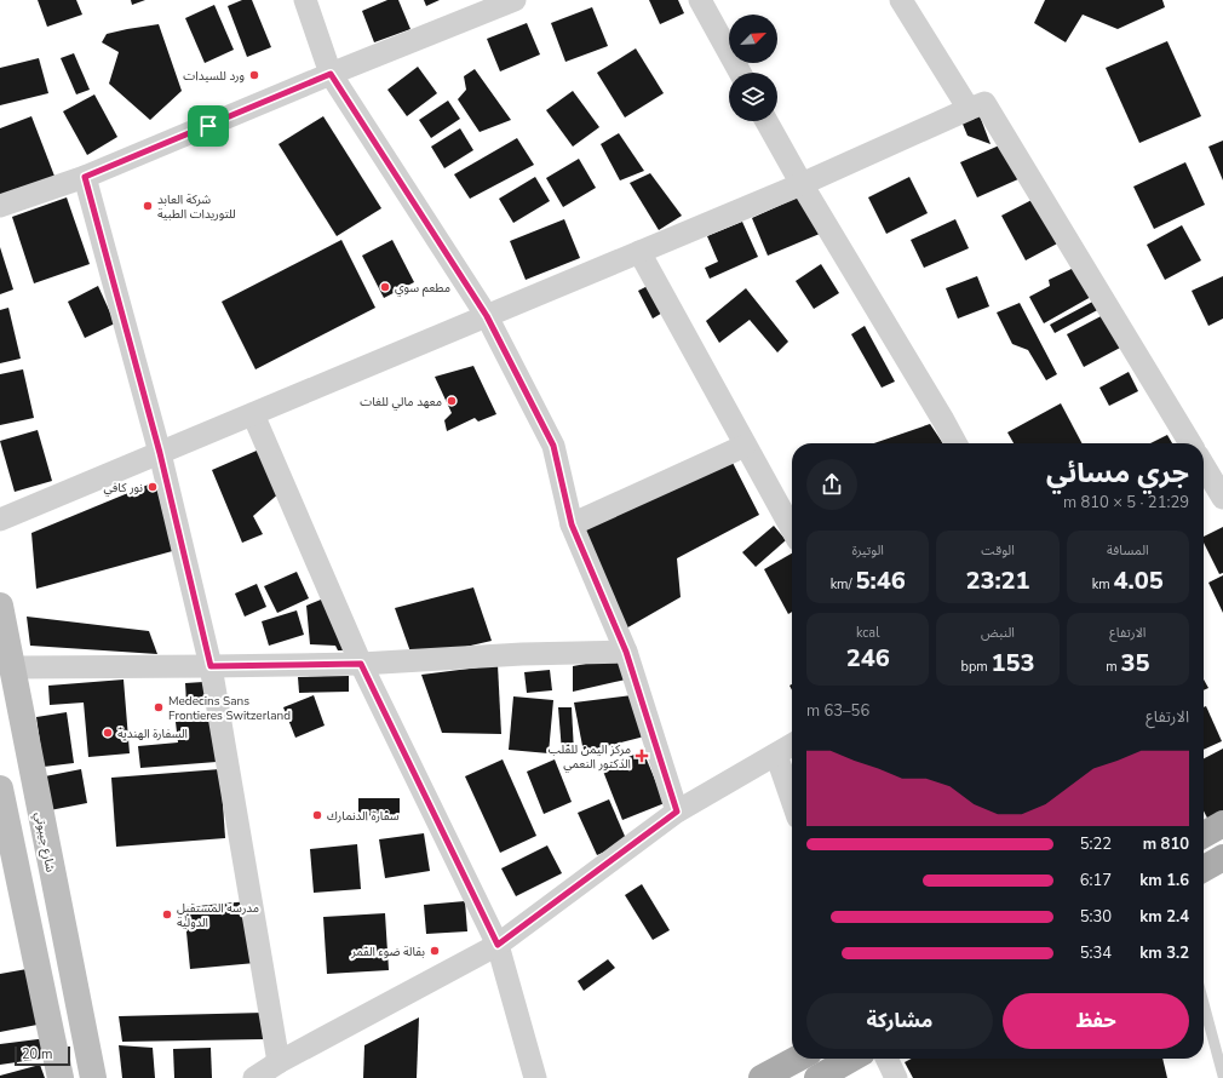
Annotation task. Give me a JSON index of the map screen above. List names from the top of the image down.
{
  "streets": {
    "street": ["شارع جيبوتي"]
  },
  "places": {
    "other": [
      "ورد للسيدات",
      "شركة العابد للتوريدات الطبية",
      "مطعم سوي",
      "معهد مالي للغات",
      "نور كافي",
      "Medecins Sans Frontieres Switzerland",
      "السفارة الهندية",
      "سفارة الدنمارك",
      "مدرسة المستقبل الدولية",
      "بقالة ضوء القمر"
    ],
    "health": ["مركز اليمن للقلب الدكتور النعمي"]
  },
  "scale_bar": "20 m",
  "north": "top right",
  "page": {
    "heading": ["جري مسائي", "21:29 · 5 × 810 m"],
    "stats": [
      ["المسافة", "4.05 km"],
      ["الوقت", "23:21"],
      ["الوتيرة", "5:46 /km"],
      ["الارتفاع", "35 m"],
      ["النبض", "153 bpm"],
      ["kcal", "246"]
    ],
    "chart": ["الارتفاع", "56–63 m"],
    "list": [
      {
        "name": "810 m",
        "note": "5:22"
      },
      {
        "name": "1.6 km",
        "note": "6:17"
      },
      {
        "name": "2.4 km",
        "note": "5:30"
      },
      {
        "name": "3.2 km",
        "note": "5:34"
      }
    ],
    "buttons": ["حفظ", "مشاركة"],
    "scale": "20 m"
  }
}
